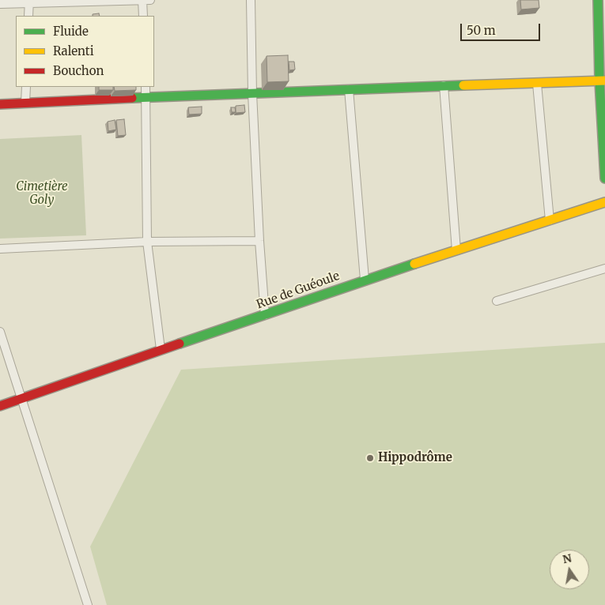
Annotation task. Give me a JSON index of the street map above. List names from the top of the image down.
{
  "streets": {
    "main road": ["Rue de Guéoule"]
  },
  "parks": ["Cimetière Goly"],
  "places": ["Hippodrôme"],
  "legend": ["Fluide", "Ralenti", "Bouchon"],
  "scale_bar": "50 m",
  "north": "top"
}
